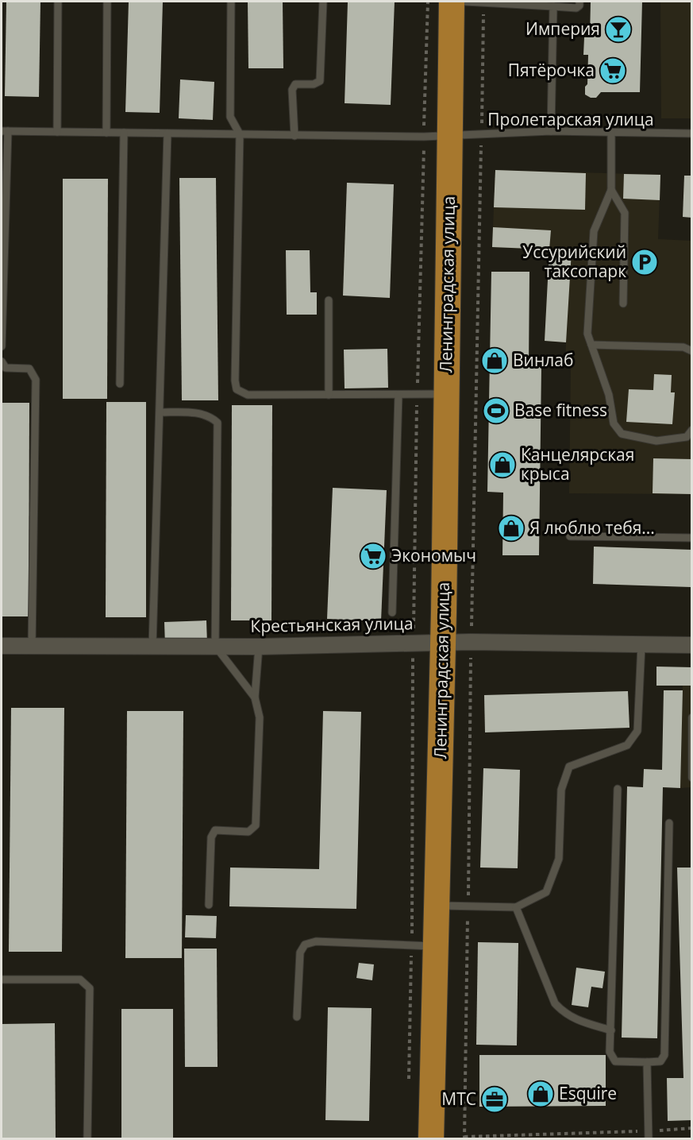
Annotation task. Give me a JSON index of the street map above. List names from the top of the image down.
{
  "streets": {
    "highway": ["Ленинградская улица"],
    "street": ["Крестьянская улица"],
    "lane": ["Пролетарская улица"]
  },
  "crossings": [
    ["Пролетарская улица", "Ленинградская улица"],
    ["Ленинградская улица", "Крестьянская улица"]
  ],
  "places": {
    "bar": ["Империя"],
    "supermarket": ["Пятёрочка", "Экономыч"],
    "parking": ["Уссурийский таксопарк"],
    "shop": [
      "Винлаб",
      "Канцелярская крыса",
      "Я люблю тебя...",
      "Esquire"
    ],
    "sports": ["Base fitness"],
    "office": ["МТС"]
  }
}
